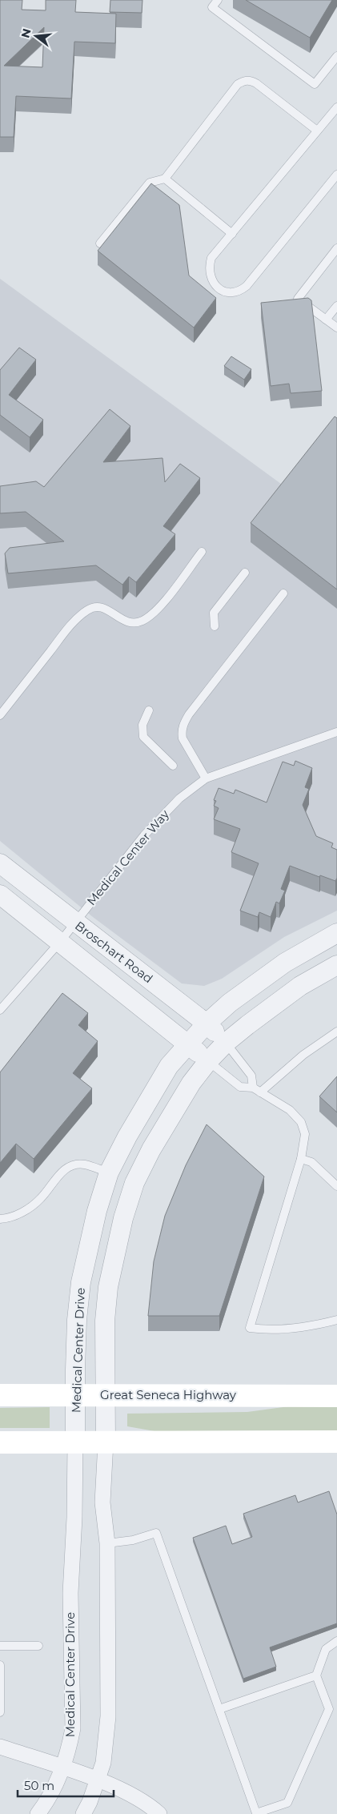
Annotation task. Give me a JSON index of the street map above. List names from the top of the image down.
{
  "streets": {
    "main road": ["Great Seneca Highway"],
    "street": ["Broschart Road", "Medical Center Drive"],
    "lane": ["Medical Center Way"]
  },
  "crossings": [
    ["Medical Center Way", "Broschart Road"],
    ["Broschart Road", "Medical Center Drive"],
    ["Medical Center Drive", "Great Seneca Highway"]
  ],
  "scale_bar": "50 m",
  "north": "left"
}
